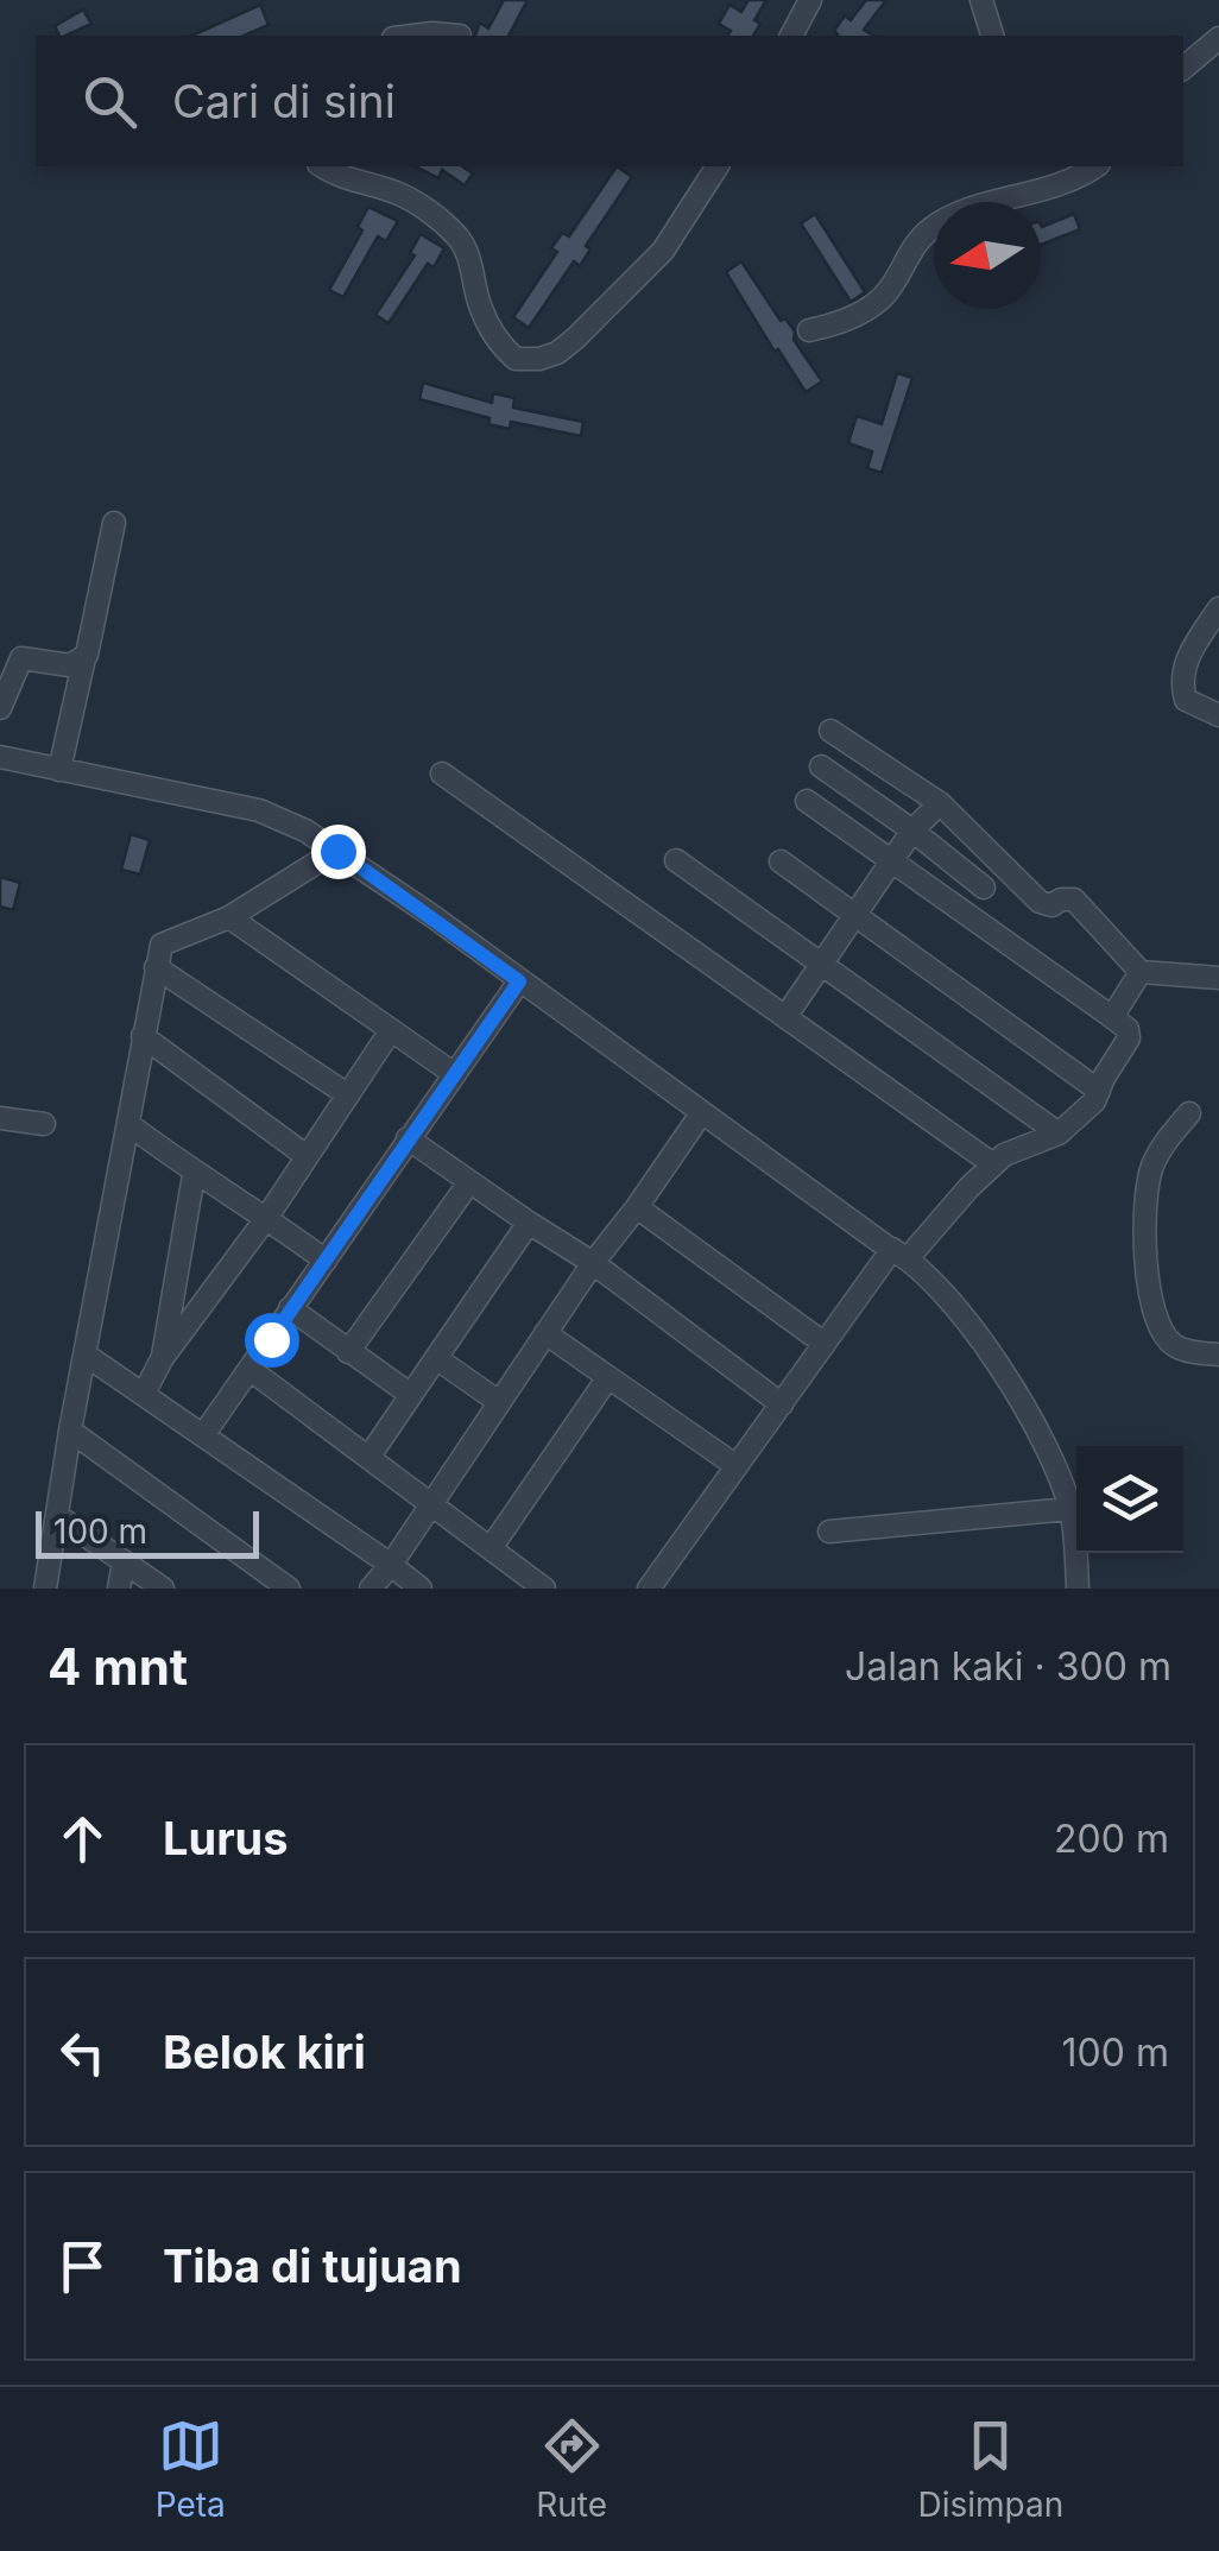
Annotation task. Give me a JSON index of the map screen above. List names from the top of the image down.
{
  "scale_bar": "100 m",
  "north": "left",
  "page": {
    "search": "Cari di sini",
    "scale": "100 m",
    "heading": ["4 mnt", "Jalan kaki · 300 m"],
    "list": [
      ["Lurus", "200 m"],
      ["Belok kiri", "100 m"],
      "Tiba di tujuan"
    ],
    "nav": ["Peta", "Rute", "Disimpan"]
  }
}
